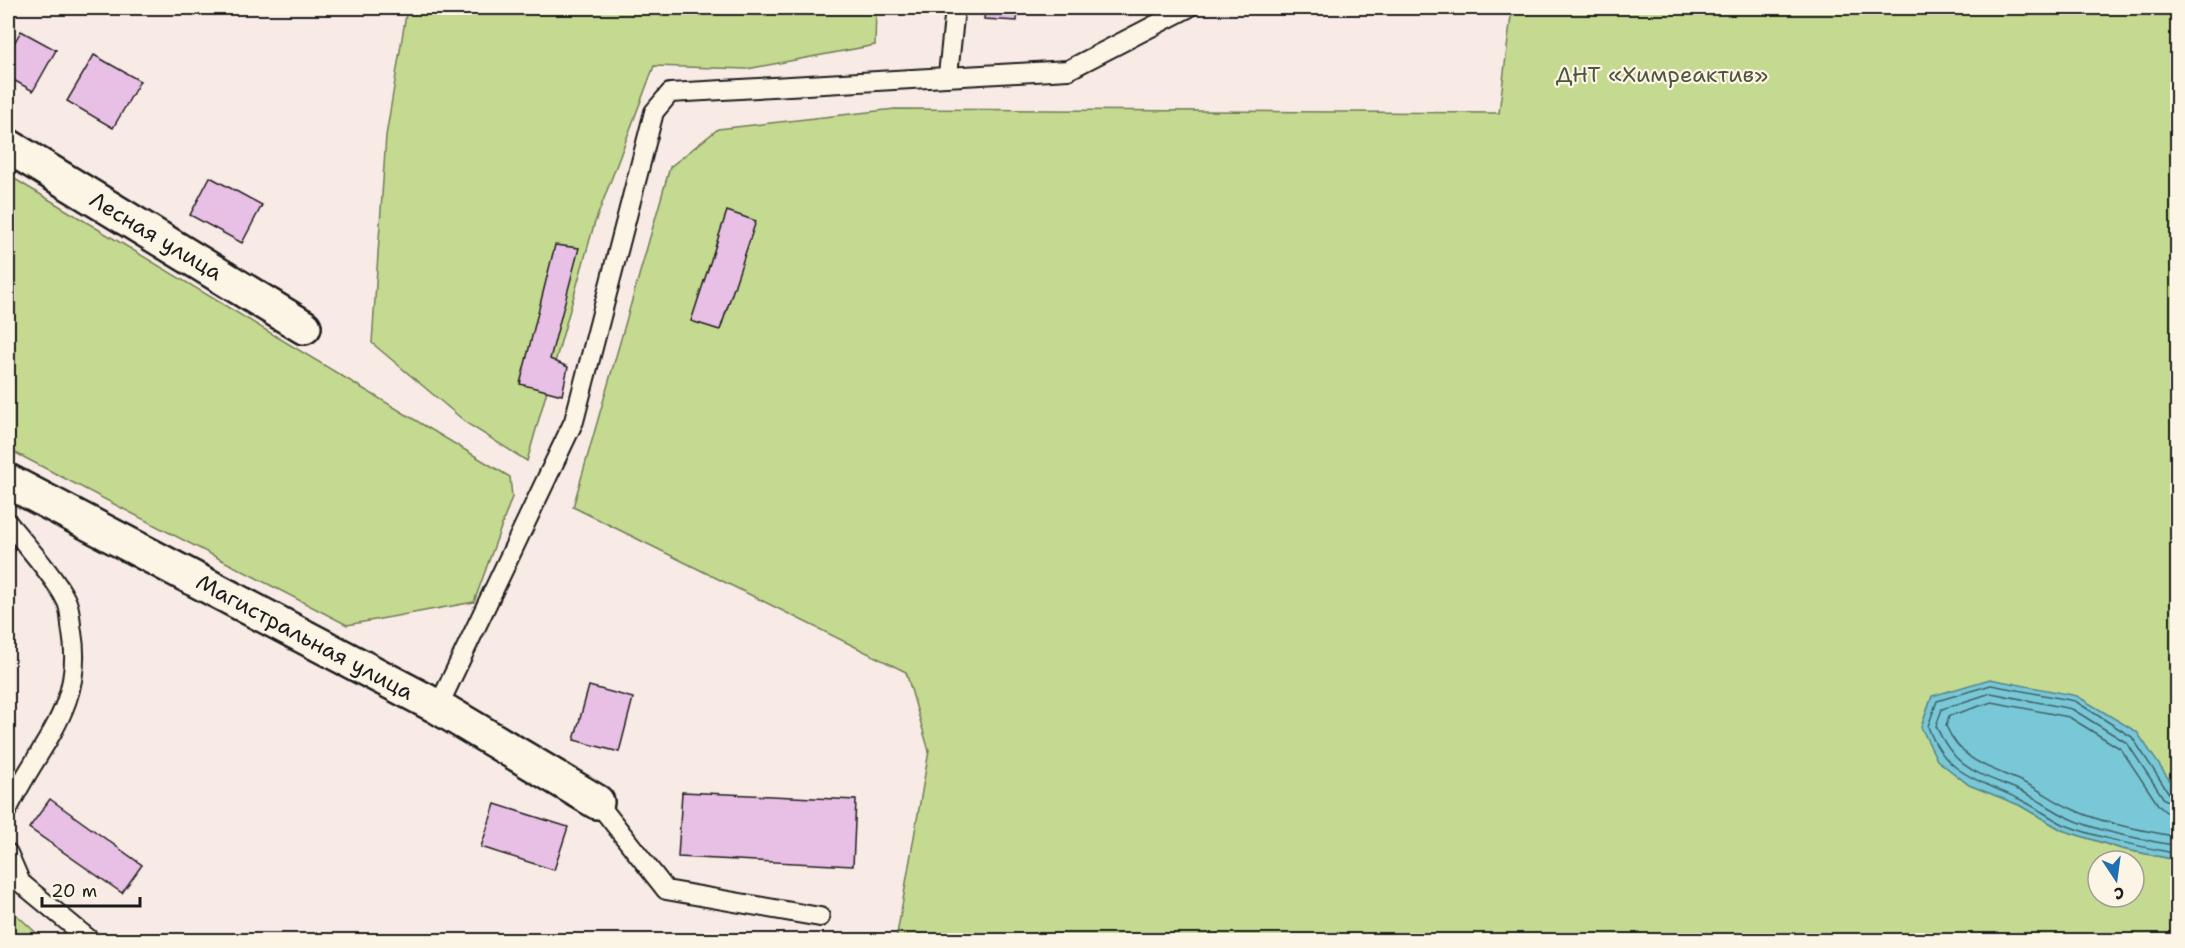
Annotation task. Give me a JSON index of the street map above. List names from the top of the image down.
{
  "streets": {
    "street": ["Лесная улица", "Магистральная улица"]
  },
  "parks": ["ДНТ «Химреактив»"],
  "scale_bar": "20 m",
  "north": "bottom"
}
